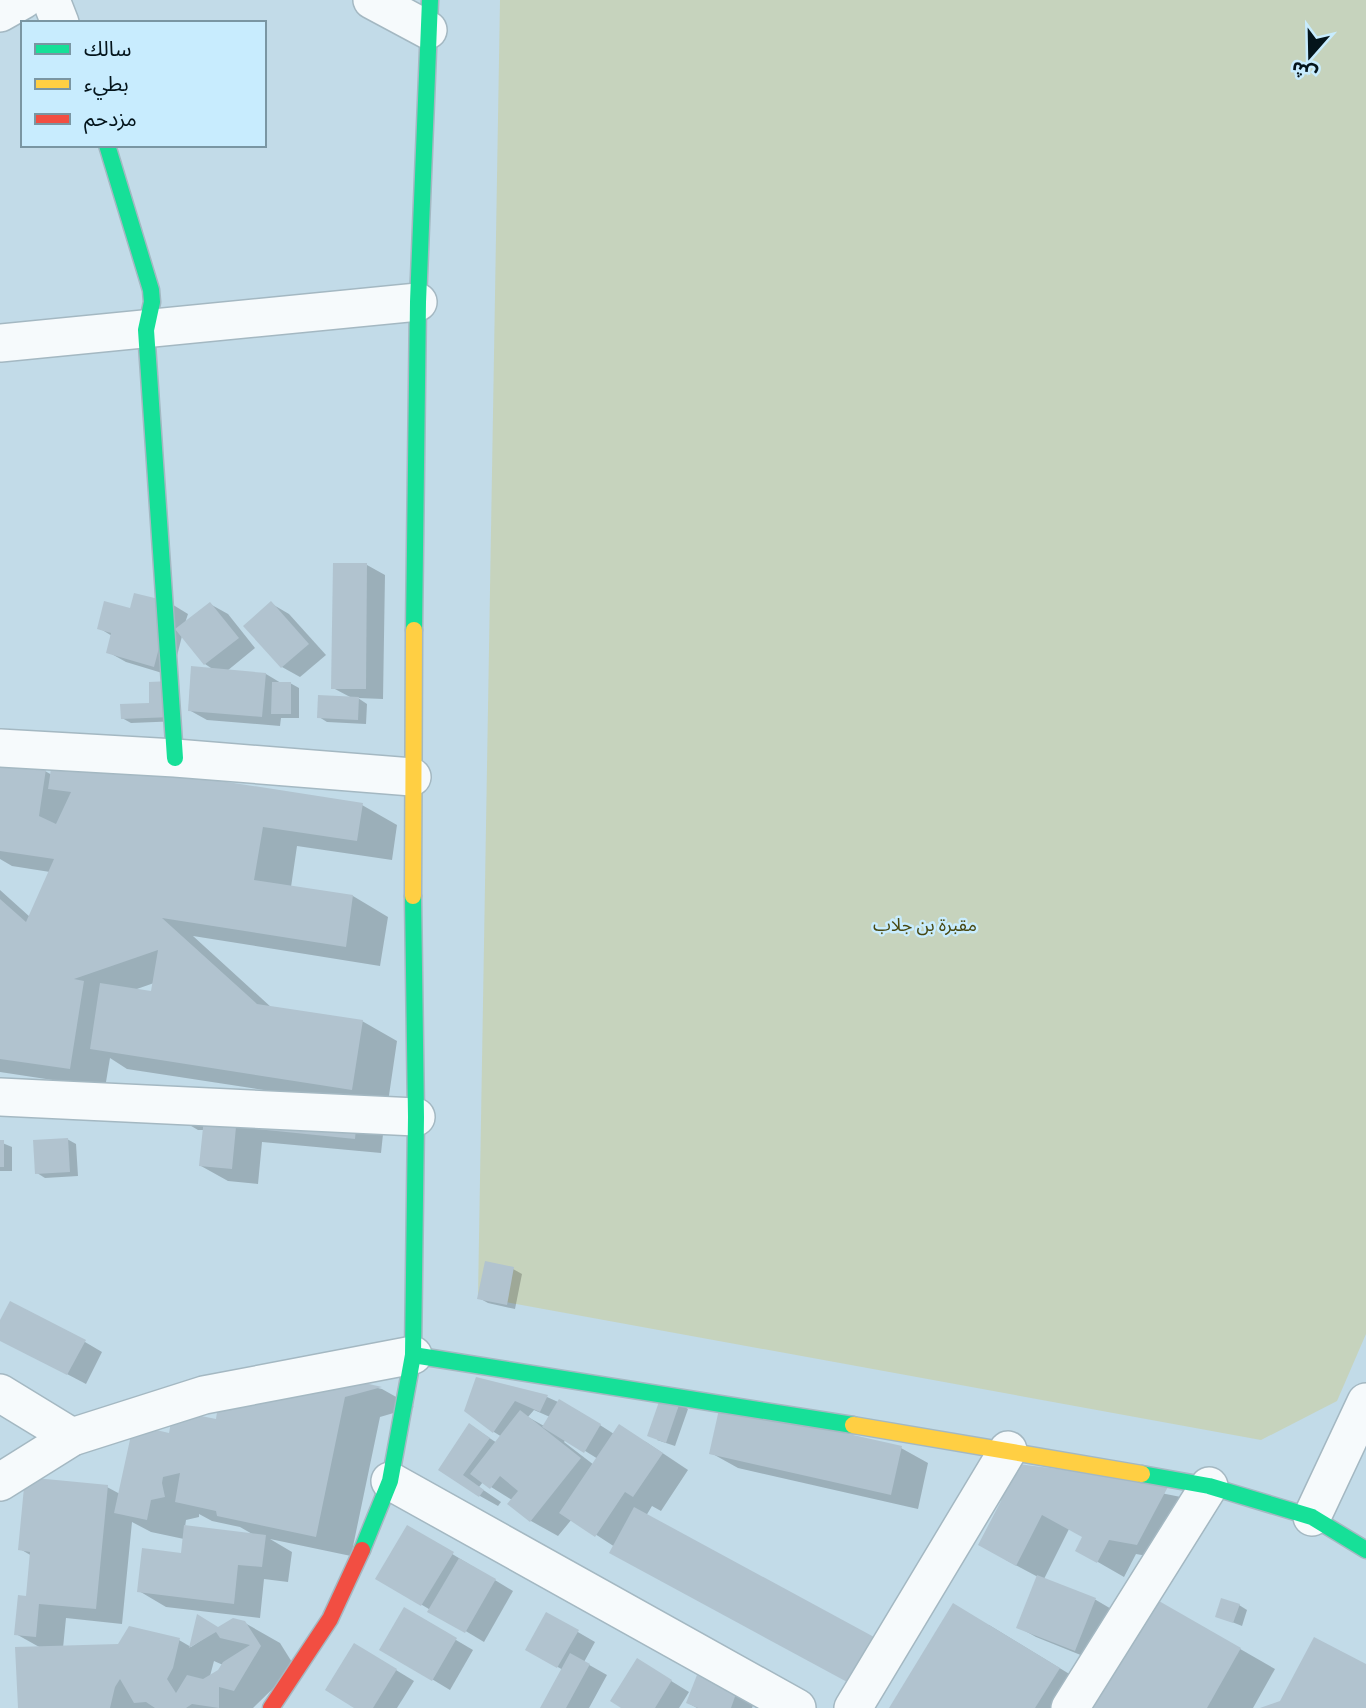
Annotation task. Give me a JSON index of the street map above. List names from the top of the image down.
{
  "parks": ["مقبرة بن جلاب"],
  "legend": ["سالك", "بطيء", "مزدحم"],
  "north": "bottom"
}
